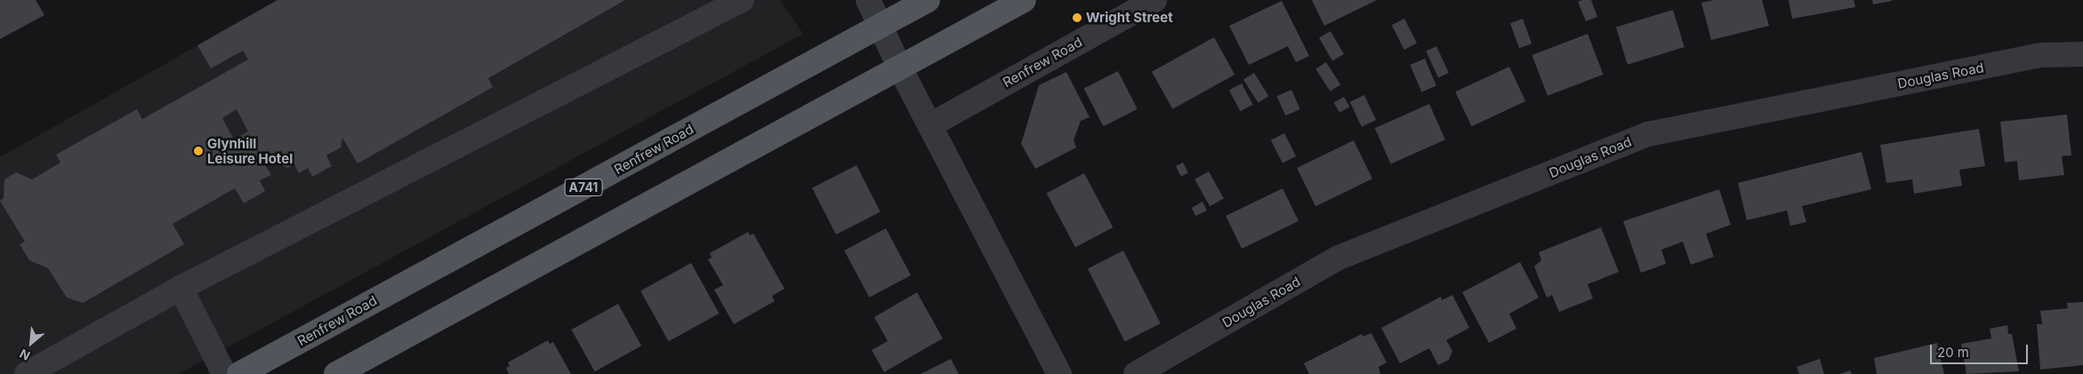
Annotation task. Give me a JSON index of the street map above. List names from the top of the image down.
{
  "streets": {
    "main road": ["Renfrew Road", "A741"],
    "street": ["Douglas Road"]
  },
  "places": ["Wright Street", "Glynhill Leisure Hotel"],
  "scale_bar": "20 m",
  "north": "bottom left"
}
